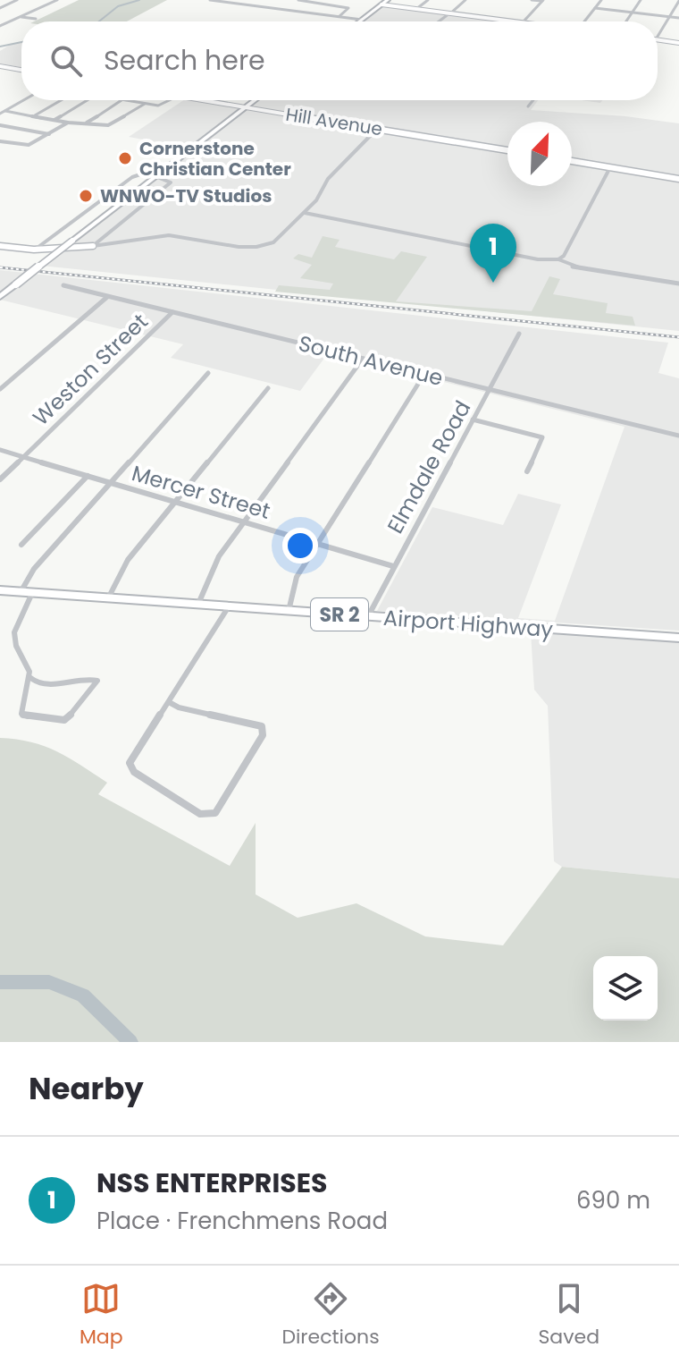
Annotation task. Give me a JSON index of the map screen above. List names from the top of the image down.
{
  "streets": {
    "main road": ["Hill Avenue", "SR 2", "Airport Highway"],
    "street": [
      "South Avenue",
      "Weston Street",
      "Elmdale Road",
      "Mercer Street"
    ]
  },
  "crossings": [
    ["South Avenue", "Weston Street"],
    ["South Avenue", "Elmdale Road"],
    ["Weston Street", "Mercer Street"],
    ["Elmdale Road", "Mercer Street"],
    ["Elmdale Road", "Airport Highway"]
  ],
  "places": ["Cornerstone Christian Center", "WNWO-TV Studios"],
  "north": "top right",
  "page": {
    "search": "Search here",
    "pins": "1",
    "heading": "Nearby",
    "list": [
      {
        "mark": "1",
        "name": "NSS ENTERPRISES",
        "note": "Place · Frenchmens Road",
        "value": "690 m"
      }
    ],
    "nav": ["Map", "Directions", "Saved"]
  }
}
